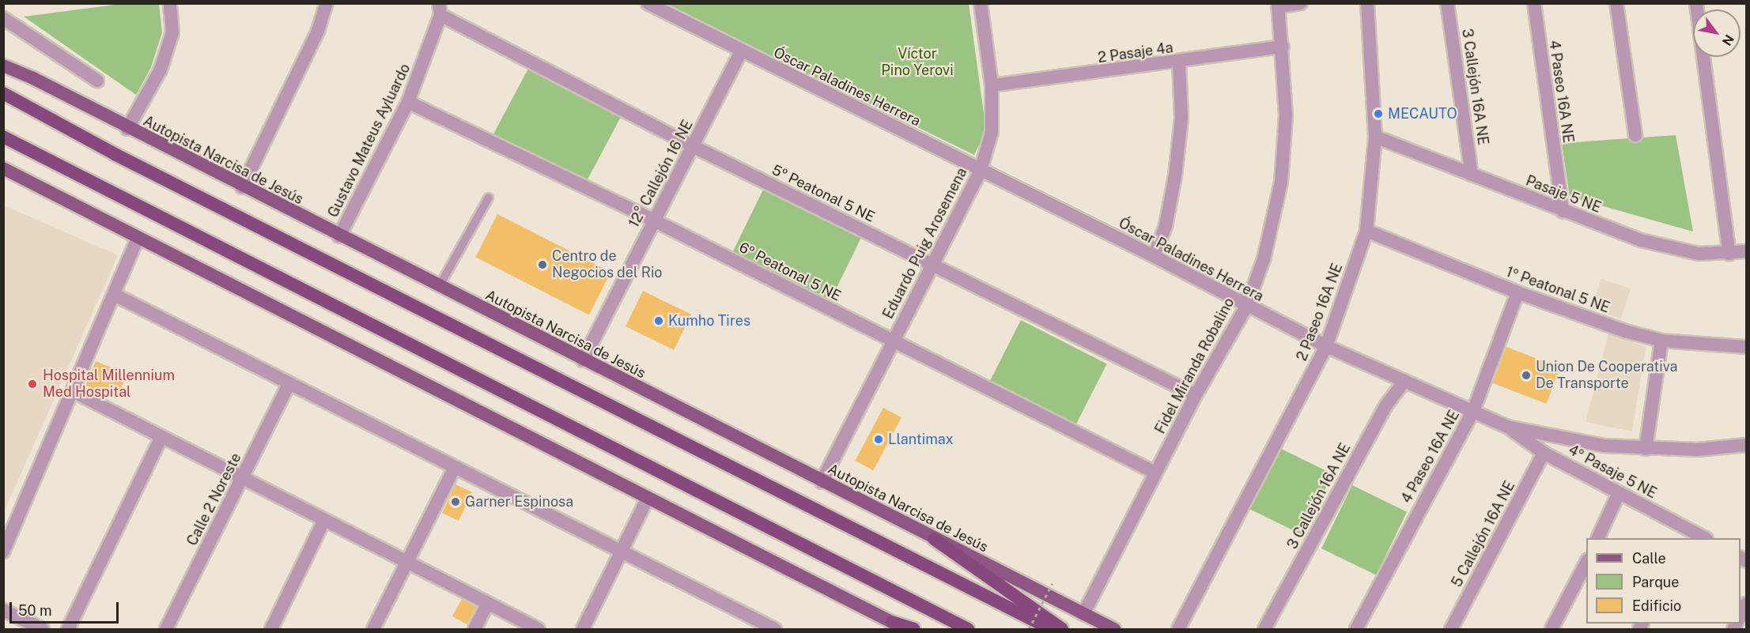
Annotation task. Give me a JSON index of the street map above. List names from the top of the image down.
{
  "streets": {
    "main road": ["Autopista Narcisa de Jesús"],
    "street": [
      "2 Pasaje 4a",
      "Óscar Paladines Herrera",
      "3 Callejón 16A NE",
      "4 Paseo 16A NE",
      "Gustavo Mateus Ayluardo",
      "12° Callejón 16 NE",
      "5º Peatonal 5 NE",
      "Pasaje 5 NE",
      "Eduardo Puig Arosemena",
      "6º Peatonal 5 NE",
      "1º Peatonal 5 NE",
      "2 Paseo 16A NE",
      "Fidel Miranda Robalino",
      "4º Pasaje 5 NE",
      "Calle 2 Noreste",
      "5 Callejón 16A NE"
    ]
  },
  "crossings": [
    ["2 Pasaje 4a", "Eduardo Puig Arosemena"],
    ["2 Pasaje 4a", "Fidel Miranda Robalino"],
    ["Óscar Paladines Herrera", "3 Callejón 16A NE"],
    ["Óscar Paladines Herrera", "4 Paseo 16A NE"],
    ["Óscar Paladines Herrera", "12° Callejón 16 NE"],
    ["Óscar Paladines Herrera", "Eduardo Puig Arosemena"],
    ["Óscar Paladines Herrera", "2 Paseo 16A NE"],
    ["Óscar Paladines Herrera", "Fidel Miranda Robalino"],
    ["Óscar Paladines Herrera", "4º Pasaje 5 NE"],
    ["3 Callejón 16A NE", "Pasaje 5 NE"],
    ["4 Paseo 16A NE", "Pasaje 5 NE"],
    ["4 Paseo 16A NE", "1º Peatonal 5 NE"],
    ["Gustavo Mateus Ayluardo", "Autopista Narcisa de Jesús"],
    ["Gustavo Mateus Ayluardo", "5º Peatonal 5 NE"],
    ["Gustavo Mateus Ayluardo", "6º Peatonal 5 NE"],
    ["Autopista Narcisa de Jesús", "12° Callejón 16 NE"],
    ["Autopista Narcisa de Jesús", "Eduardo Puig Arosemena"],
    ["Autopista Narcisa de Jesús", "Fidel Miranda Robalino"],
    ["12° Callejón 16 NE", "5º Peatonal 5 NE"],
    ["12° Callejón 16 NE", "6º Peatonal 5 NE"],
    ["5º Peatonal 5 NE", "Eduardo Puig Arosemena"],
    ["5º Peatonal 5 NE", "Fidel Miranda Robalino"],
    ["Pasaje 5 NE", "2 Paseo 16A NE"],
    ["Eduardo Puig Arosemena", "6º Peatonal 5 NE"],
    ["6º Peatonal 5 NE", "Fidel Miranda Robalino"],
    ["1º Peatonal 5 NE", "2 Paseo 16A NE"],
    ["4º Pasaje 5 NE", "5 Callejón 16A NE"]
  ],
  "parks": ["Víctor Pino Yerovi"],
  "places": [
    "MECAUTO",
    "Centro de Negocios del Rio",
    "Kumho Tires",
    "Union De Cooperativa De Transporte",
    "Hospital Millennium Med Hospital",
    "Llantimax",
    "Garner Espinosa"
  ],
  "legend": ["Calle", "Parque", "Edificio"],
  "scale_bar": "50 m",
  "north": "bottom right"
}
